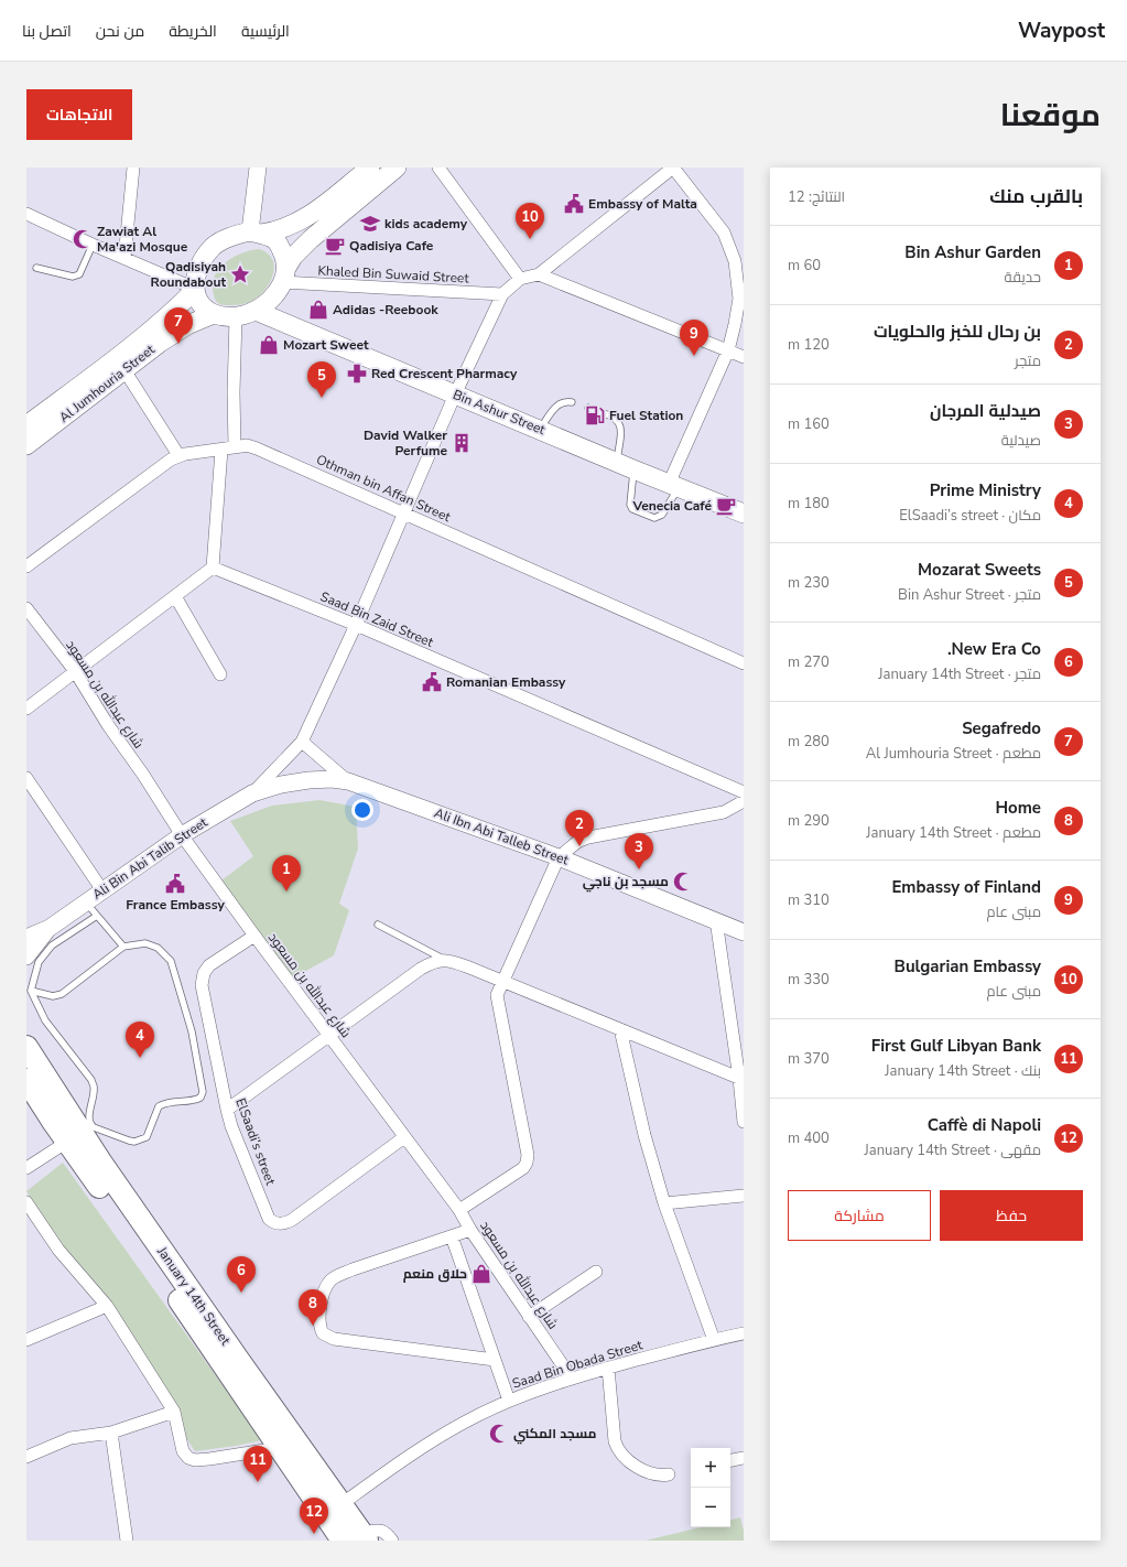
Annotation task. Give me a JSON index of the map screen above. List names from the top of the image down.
{
  "streets": {
    "highway": ["January 14th Street"],
    "main road": ["Al Jumhouria Street", "Bin Ashur Street"],
    "street": [
      "Khaled Bin Suwaid Street",
      "Othman bin Affan Street",
      "Saad Bin Zaid Street",
      "شارع عبدالله بن مسعود",
      "Ali Ibn Abi Talleb Street",
      "Ali Bin Abi Talib Street",
      "ElSaadi’s street",
      "Saad Bin Obada Street"
    ]
  },
  "crossings": [
    ["Khaled Bin Suwaid Street", "Al Jumhouria Street"],
    ["Khaled Bin Suwaid Street", "Bin Ashur Street"],
    ["Al Jumhouria Street", "Bin Ashur Street"],
    ["شارع عبدالله بن مسعود", "Ali Bin Abi Talib Street"],
    ["شارع عبدالله بن مسعود", "ElSaadi’s street"],
    ["شارع عبدالله بن مسعود", "Saad Bin Obada Street"],
    ["Ali Ibn Abi Talleb Street", "Ali Bin Abi Talib Street"],
    ["January 14th Street", "Saad Bin Obada Street"]
  ],
  "places": {
    "public building": ["Embassy of Malta", "Romanian Embassy", "France Embassy"],
    "school or university": ["kids academy"],
    "mosque": ["Zawiat Al Ma'azi Mosque", "مسجد بن ناجي", "مسجد المكني"],
    "cafe": ["Qadisiya Cafe", "Venecia Café"],
    "place": ["Qadisiyah Roundabout"],
    "shop": ["Adidas -Reebook", "Mozart Sweet", "حلاق منعم"],
    "pharmacy": ["Red Crescent Pharmacy"],
    "fuel station": ["Fuel Station"],
    "building": ["David Walker Perfume"]
  },
  "page": {
    "header": "Waypost",
    "nav": [
      "الرئيسية",
      "الخريطة",
      "من نحن",
      "اتصل بنا"
    ],
    "title": "موقعنا",
    "buttons": [
      "الاتجاهات",
      ["حفظ", "مشاركة"]
    ],
    "heading": ["بالقرب منك", "النتائج: 12"],
    "pins": [
      "10",
      "7",
      "9",
      "5",
      "2",
      "3",
      "1",
      "4",
      "6",
      "8",
      "11",
      "12"
    ],
    "list": [
      {
        "mark": "1",
        "name": "Bin Ashur Garden",
        "note": "حديقة",
        "value": "60 m"
      },
      {
        "mark": "2",
        "name": "بن رحال للخبز والحلويات",
        "note": "متجر",
        "value": "120 m"
      },
      {
        "mark": "3",
        "name": "صيدلية المرجان",
        "note": "صيدلية",
        "value": "160 m"
      },
      {
        "mark": "4",
        "name": "Prime Ministry",
        "note": "مكان · ElSaadi’s street",
        "value": "180 m"
      },
      {
        "mark": "5",
        "name": "Mozarat Sweets",
        "note": "متجر · Bin Ashur Street",
        "value": "230 m"
      },
      {
        "mark": "6",
        "name": "New Era Co.",
        "note": "متجر · January 14th Street",
        "value": "270 m"
      },
      {
        "mark": "7",
        "name": "Segafredo",
        "note": "مطعم · Al Jumhouria Street",
        "value": "280 m"
      },
      {
        "mark": "8",
        "name": "Home",
        "note": "مطعم · January 14th Street",
        "value": "290 m"
      },
      {
        "mark": "9",
        "name": "Embassy of Finland",
        "note": "مبنى عام",
        "value": "310 m"
      },
      {
        "mark": "10",
        "name": "Bulgarian Embassy",
        "note": "مبنى عام",
        "value": "330 m"
      },
      {
        "mark": "11",
        "name": "First Gulf Libyan Bank",
        "note": "بنك · January 14th Street",
        "value": "370 m"
      },
      {
        "mark": "12",
        "name": "Caffè di Napoli",
        "note": "مقهى · January 14th Street",
        "value": "400 m"
      }
    ],
    "map_buttons": ["+", "−"]
  }
}
